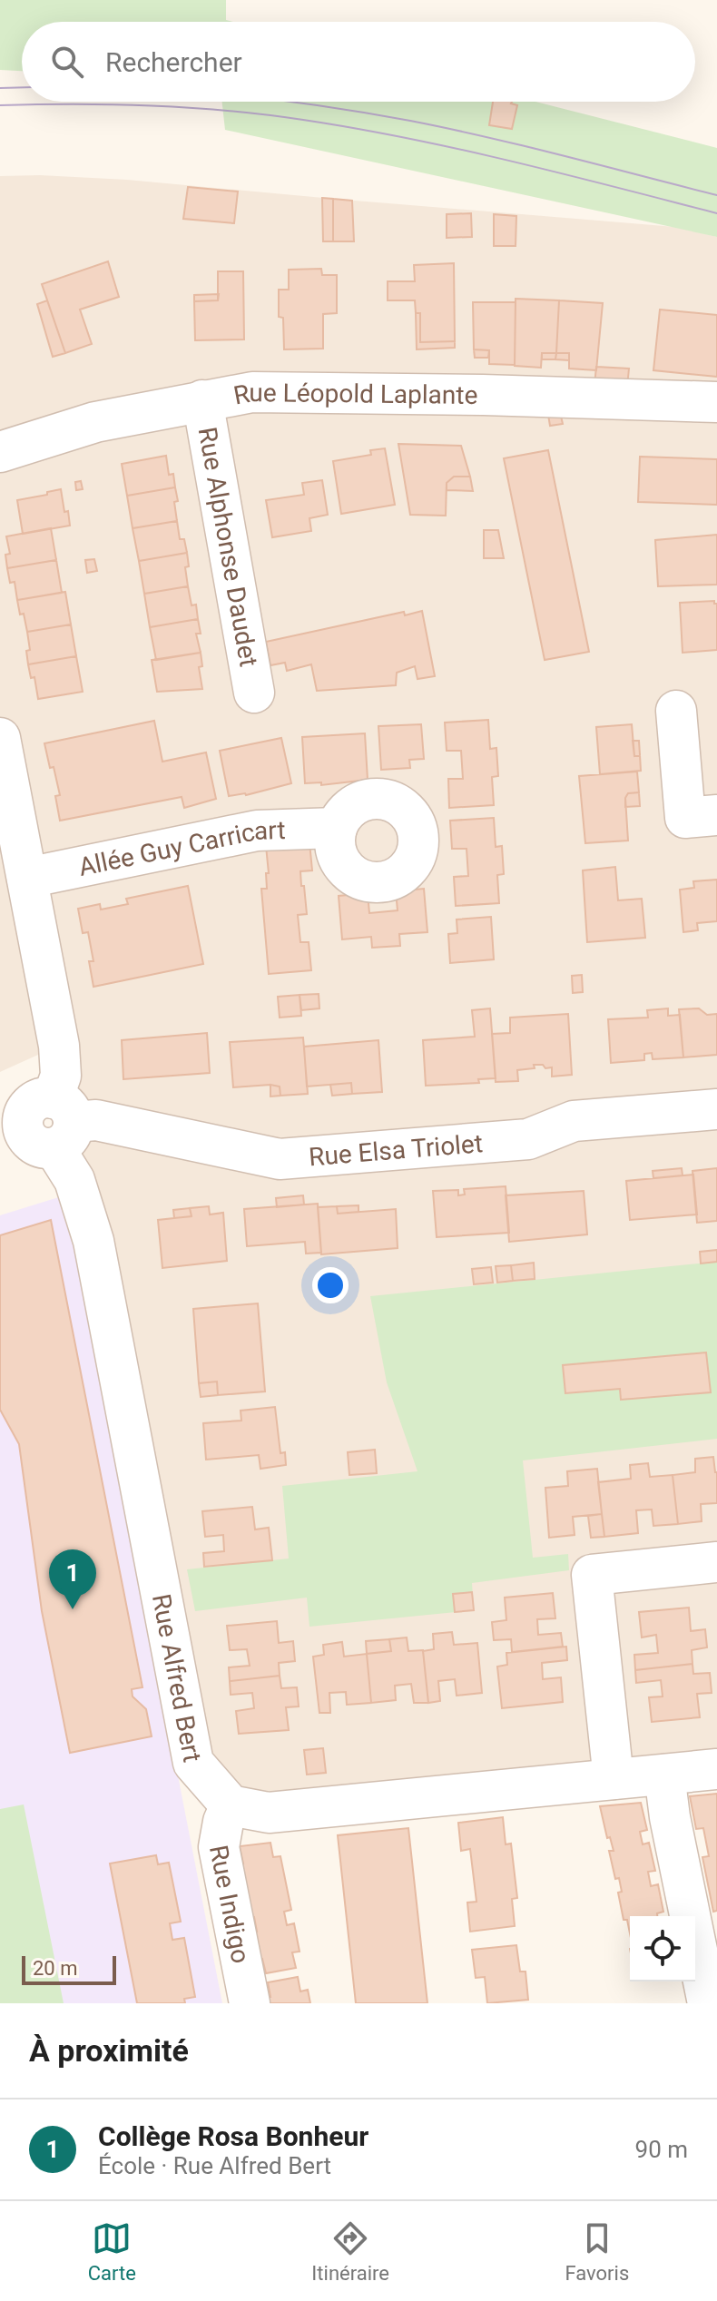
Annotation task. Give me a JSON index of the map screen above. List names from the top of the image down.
{
  "streets": {
    "street": [
      "Rue Léopold Laplante",
      "Rue Alphonse Daudet",
      "Allée Guy Carricart",
      "Rue Elsa Triolet",
      "Rue Alfred Bert",
      "Rue Indigo"
    ]
  },
  "crossings": [
    ["Rue Léopold Laplante", "Rue Alphonse Daudet"],
    ["Rue Elsa Triolet", "Rue Alfred Bert"],
    ["Rue Alfred Bert", "Rue Indigo"]
  ],
  "scale_bar": "20 m",
  "page": {
    "search": "Rechercher",
    "pins": "1",
    "scale": "20 m",
    "heading": "À proximité",
    "list": [
      {
        "mark": "1",
        "name": "Collège Rosa Bonheur",
        "note": "École · Rue Alfred Bert",
        "value": "90 m"
      }
    ],
    "nav": ["Carte", "Itinéraire", "Favoris"]
  }
}
